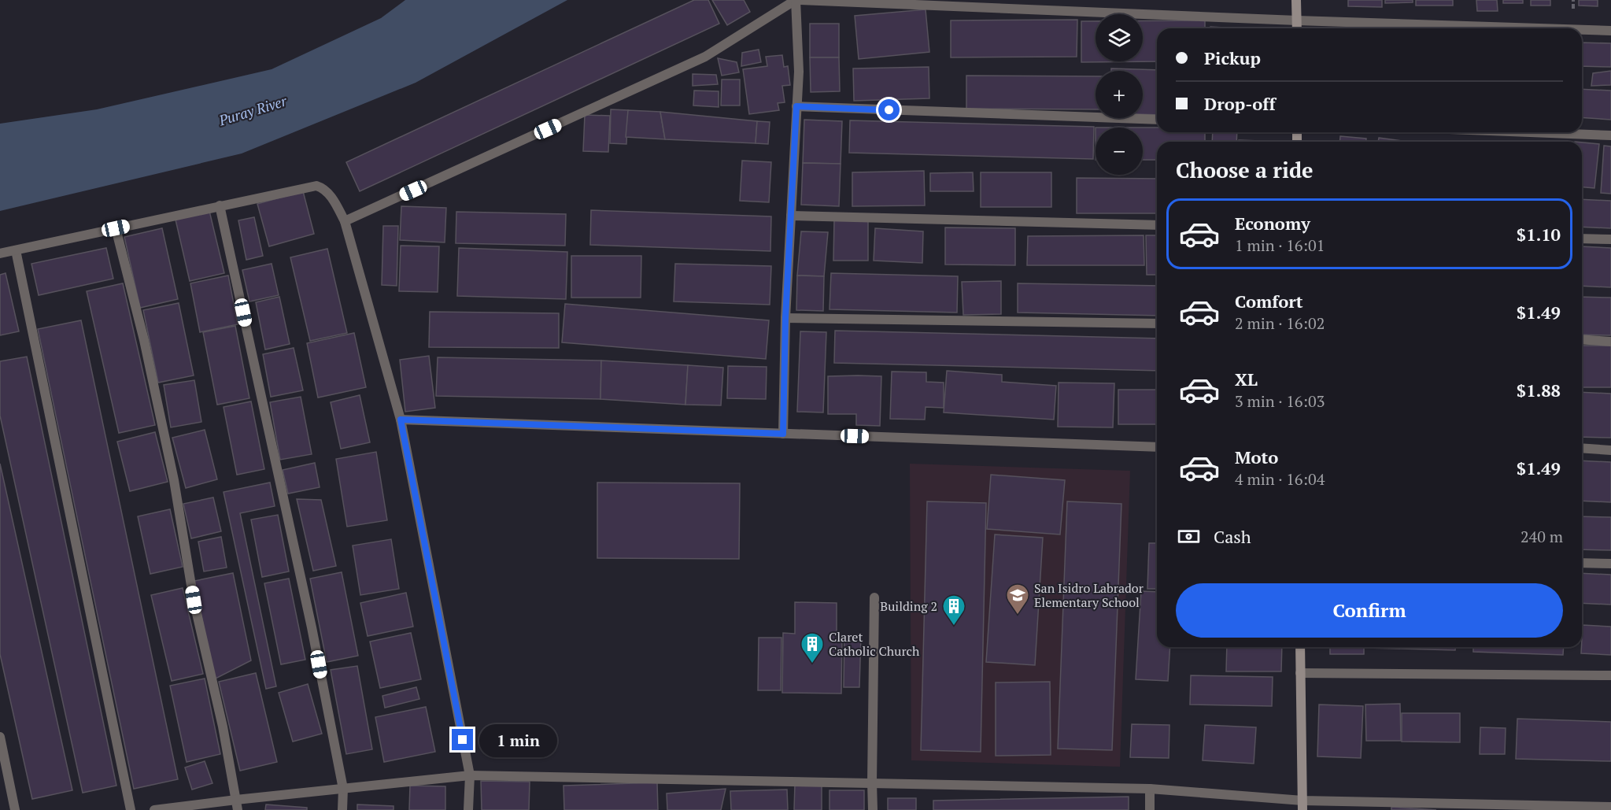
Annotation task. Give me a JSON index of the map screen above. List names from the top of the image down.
{
  "water": ["Puray River"],
  "places": {
    "school or university": ["San Isidro Labrador Elementary School"],
    "building": ["Building 2", "Claret Catholic Church"]
  },
  "page": {
    "map_buttons": ["+", "−"],
    "banner": ["Pickup", "Drop-off"],
    "heading": "Choose a ride",
    "list": [
      {
        "name": "Economy",
        "note": "1 min · 16:01",
        "value": "$1.10"
      },
      {
        "name": "Comfort",
        "note": "2 min · 16:02",
        "value": "$1.49"
      },
      {
        "name": "XL",
        "note": "3 min · 16:03",
        "value": "$1.88"
      },
      {
        "name": "Moto",
        "note": "4 min · 16:04",
        "value": "$1.49"
      }
    ],
    "pay": ["Cash", "240 m"],
    "buttons": "Confirm",
    "bubble": "1 min"
  }
}
